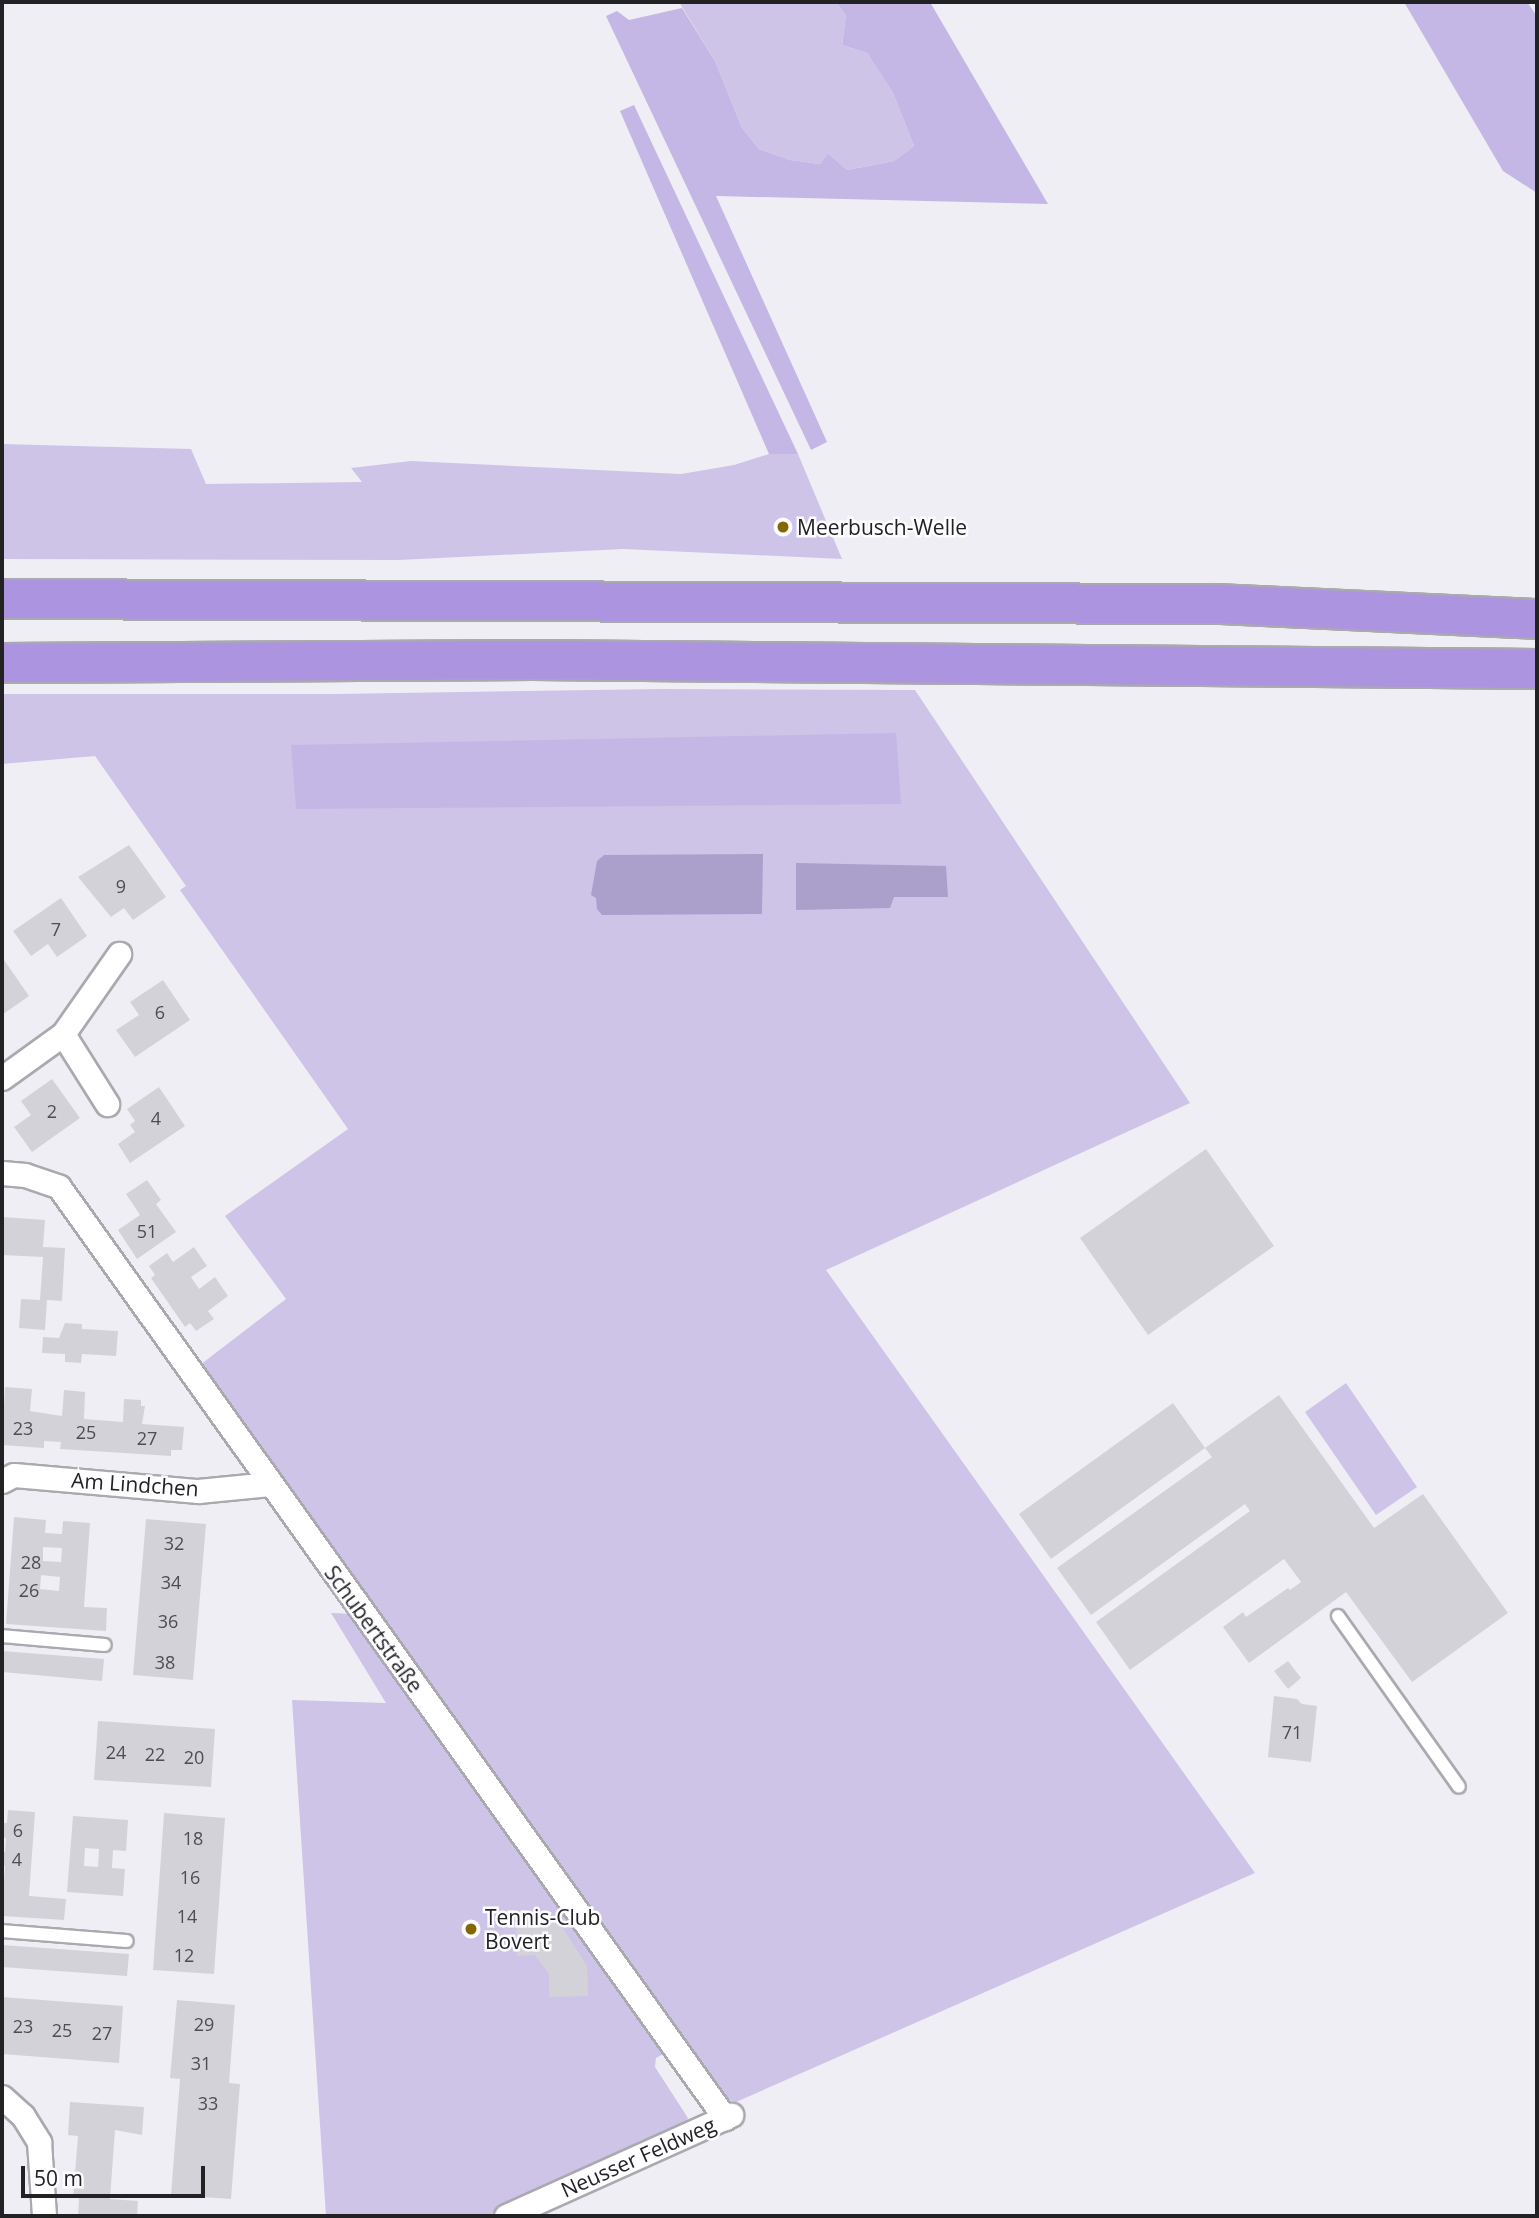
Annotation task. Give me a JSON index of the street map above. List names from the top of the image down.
{
  "streets": {
    "street": ["Am Lindchen", "Schubertstraße", "Neusser Feldweg"]
  },
  "crossings": [
    ["Am Lindchen", "Schubertstraße"],
    ["Schubertstraße", "Neusser Feldweg"]
  ],
  "places": ["Meerbusch-Welle", "Tennis-Club Bovert"],
  "house_numbers": [
    "9",
    "7",
    "6",
    "2",
    "4",
    "51",
    "23",
    "25",
    "27",
    "32",
    "28",
    "34",
    "26",
    "36",
    "38",
    "71",
    "24",
    "22",
    "20",
    "6",
    "18",
    "4",
    "16",
    "14",
    "12",
    "29",
    "23",
    "25",
    "27",
    "31",
    "33"
  ],
  "scale_bar": "50 m"
}
